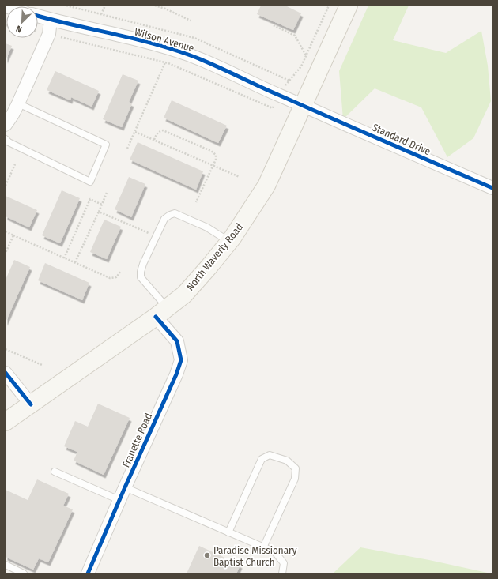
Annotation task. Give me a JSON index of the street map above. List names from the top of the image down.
{
  "streets": {
    "main road": ["North Waverly Road"],
    "street": ["Wilson Avenue", "Standard Drive", "Franette Road"]
  },
  "crossings": [
    ["Wilson Avenue", "Standard Drive"],
    ["Wilson Avenue", "North Waverly Road"],
    ["Standard Drive", "North Waverly Road"],
    ["North Waverly Road", "Franette Road"]
  ],
  "places": ["Paradise Missionary Baptist Church"],
  "north": "bottom left"
}
